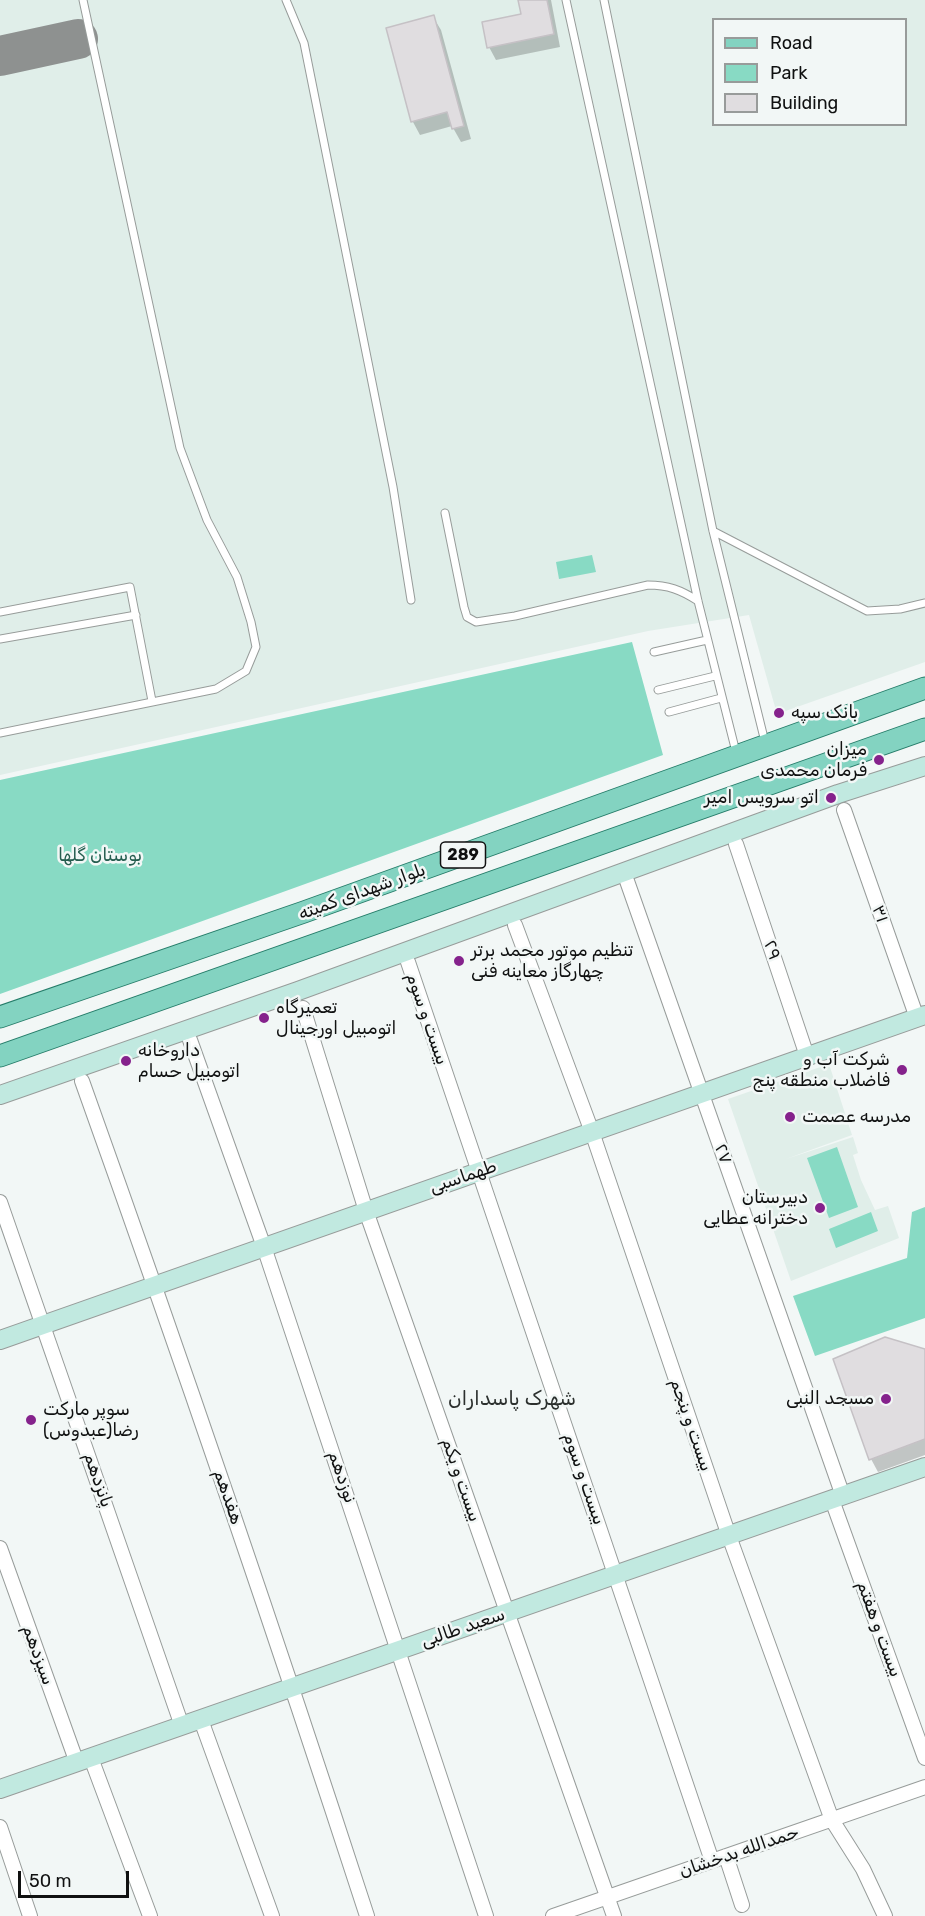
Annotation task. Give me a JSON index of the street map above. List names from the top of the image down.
{
  "streets": {
    "main road": ["289", "بلوار شهدای کمیته"],
    "street": [
      "۳۱",
      "۲۹",
      "بیست و سوم",
      "۲۷",
      "طهماسبی",
      "بیست و پنجم",
      "نوزدهم",
      "پانزدهم",
      "بیست و یکم",
      "هفدهم",
      "سعید طالبی",
      "بیست و هفتم",
      "سیزدهم",
      "حمدالله بدخشان"
    ]
  },
  "crossings": [
    ["۳۱", "طهماسبی"],
    ["۲۹", "طهماسبی"],
    ["بیست و سوم", "طهماسبی"],
    ["بیست و سوم", "سعید طالبی"],
    ["بیست و سوم", "حمدالله بدخشان"],
    ["۲۷", "طهماسبی"],
    ["۲۷", "سعید طالبی"],
    ["۲۷", "بیست و هفتم"],
    ["طهماسبی", "بیست و پنجم"],
    ["طهماسبی", "نوزدهم"],
    ["طهماسبی", "پانزدهم"],
    ["طهماسبی", "بیست و یکم"],
    ["طهماسبی", "هفدهم"],
    ["بیست و پنجم", "سعید طالبی"],
    ["بیست و پنجم", "حمدالله بدخشان"],
    ["نوزدهم", "سعید طالبی"],
    ["پانزدهم", "سعید طالبی"],
    ["بیست و یکم", "سعید طالبی"],
    ["بیست و یکم", "حمدالله بدخشان"],
    ["هفدهم", "سعید طالبی"],
    ["سعید طالبی", "بیست و هفتم"],
    ["سعید طالبی", "سیزدهم"]
  ],
  "districts": ["شهرک پاسداران"],
  "parks": ["بوستان گلها"],
  "places": [
    "بانک سپه",
    "میزان فرمان محمدی",
    "اتو سرویس امیر",
    "تنظیم موتور محمد برتر چهارگاز معاینه فنی",
    "تعمیرگاه اتومبیل اورجینال",
    "داروخانه اتومبیل حسام",
    "شرکت آب و فاضلاب منطقه پنج",
    "مدرسه عصمت",
    "دبیرستان دخترانه عطایی",
    "مسجد النبی",
    "سوپر مارکت رضا(عبدوس)"
  ],
  "legend": ["Road", "Park", "Building"],
  "scale_bar": "50 m"
}
